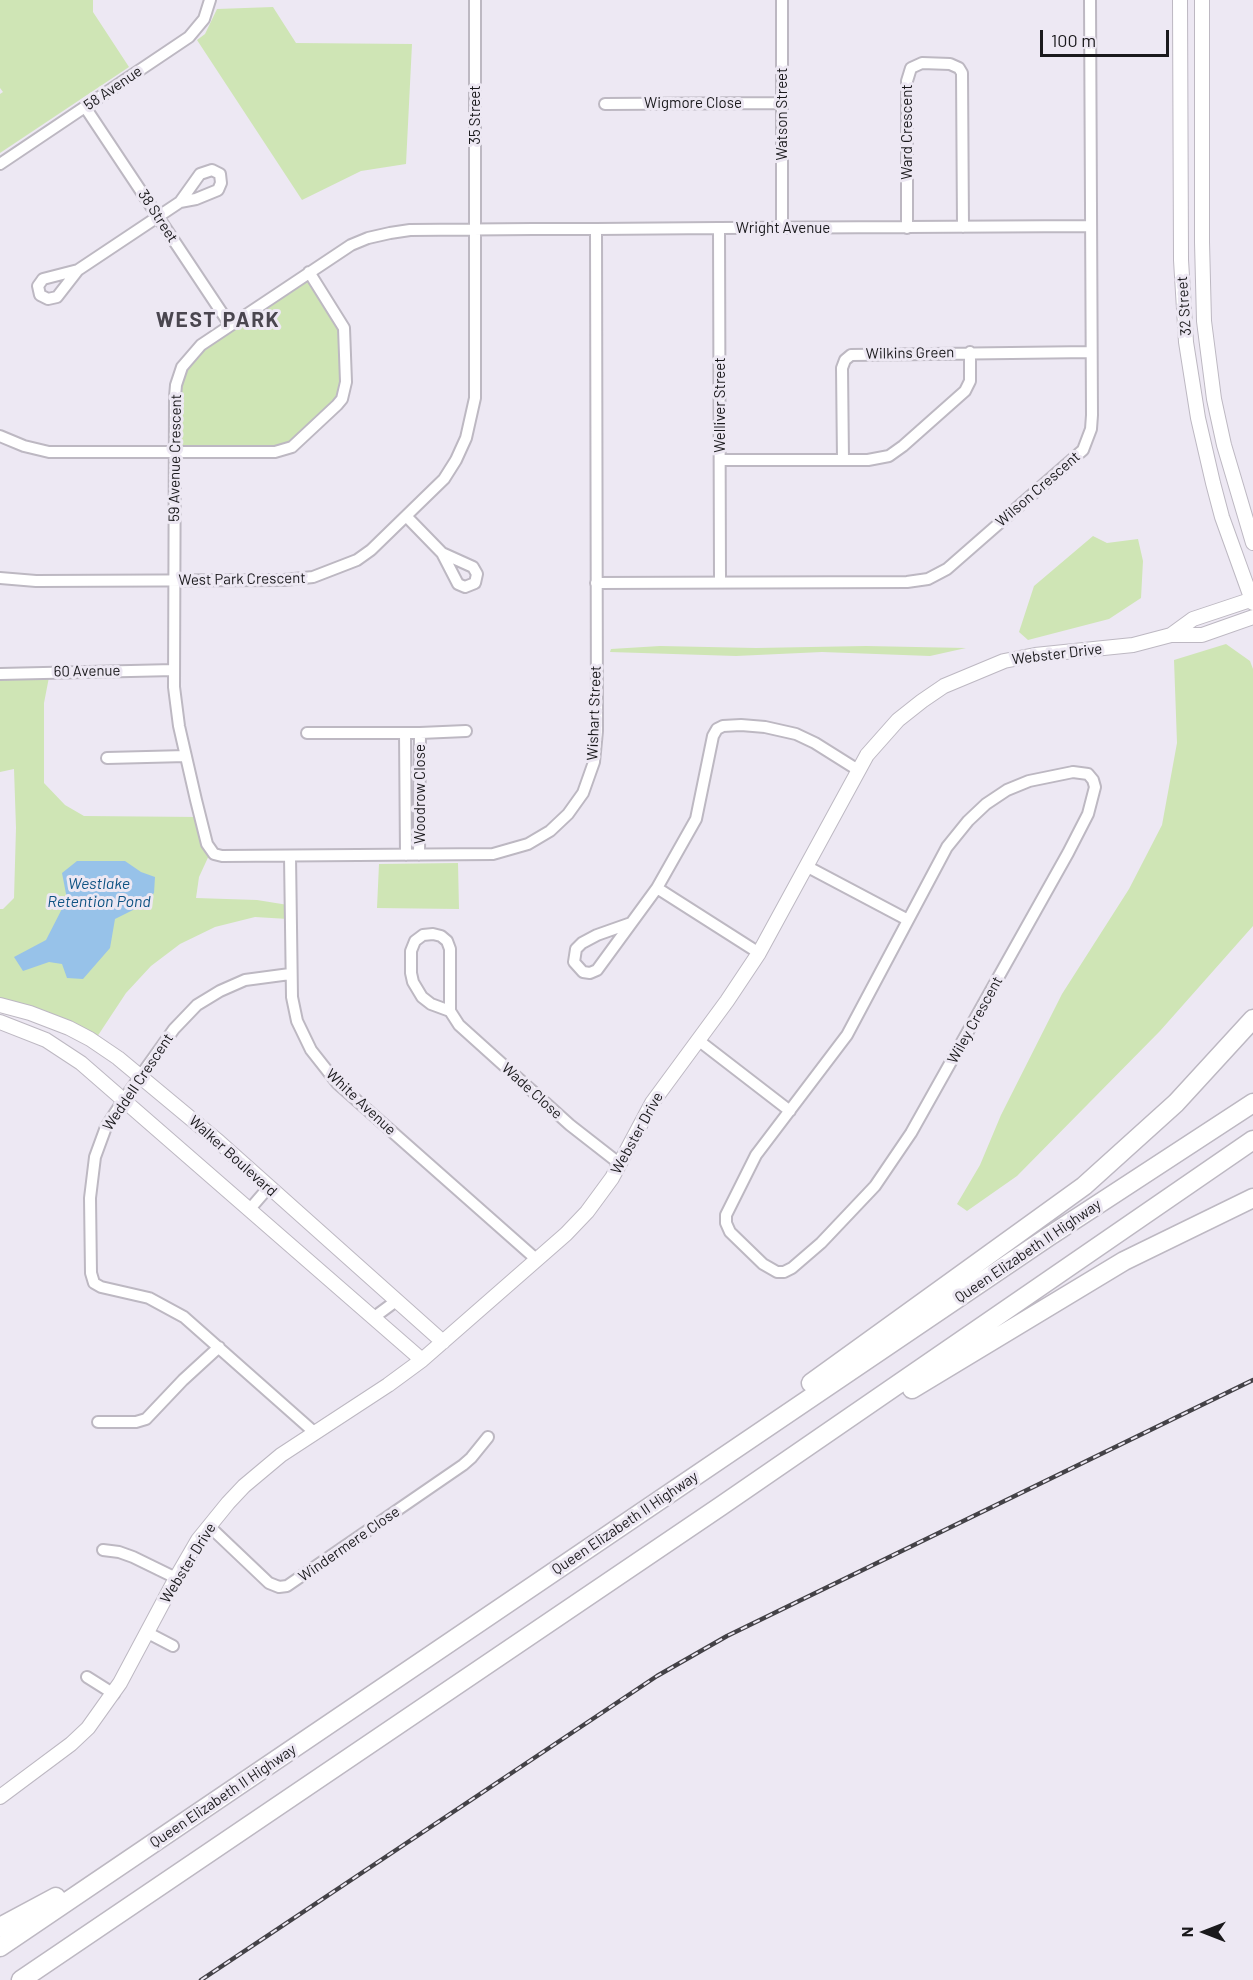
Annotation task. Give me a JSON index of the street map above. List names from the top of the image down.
{
  "streets": {
    "highway": ["Queen Elizabeth II Highway"],
    "street": [
      "58 Avenue",
      "Wigmore Close",
      "Watson Street",
      "35 Street",
      "Ward Crescent",
      "38 Street",
      "Wright Avenue",
      "32 Street",
      "Wilkins Green",
      "Welliver Street",
      "59 Avenue Crescent",
      "Wilson Crescent",
      "West Park Crescent",
      "Webster Drive",
      "60 Avenue",
      "Wishart Street",
      "Woodrow Close",
      "Wiley Crescent",
      "Weddell Crescent",
      "Wade Close",
      "White Avenue",
      "Walker Boulevard",
      "Windermere Close"
    ]
  },
  "crossings": [
    ["58 Avenue", "38 Street"],
    ["Wigmore Close", "Watson Street"],
    ["Watson Street", "Wright Avenue"],
    ["35 Street", "Wright Avenue"],
    ["35 Street", "59 Avenue Crescent"],
    ["35 Street", "West Park Crescent"],
    ["Ward Crescent", "Wright Avenue"],
    ["38 Street", "59 Avenue Crescent"],
    ["Wright Avenue", "Welliver Street"],
    ["Wright Avenue", "59 Avenue Crescent"],
    ["Wright Avenue", "Wilson Crescent"],
    ["Wright Avenue", "West Park Crescent"],
    ["Wright Avenue", "Wishart Street"],
    ["32 Street", "Webster Drive"],
    ["Wilkins Green", "Welliver Street"],
    ["Wilkins Green", "Wilson Crescent"],
    ["Welliver Street", "Wilson Crescent"],
    ["59 Avenue Crescent", "West Park Crescent"],
    ["59 Avenue Crescent", "60 Avenue"],
    ["59 Avenue Crescent", "Wishart Street"],
    ["Wilson Crescent", "Wishart Street"],
    ["Webster Drive", "Weddell Crescent"],
    ["Webster Drive", "Wade Close"],
    ["Webster Drive", "White Avenue"],
    ["Webster Drive", "Walker Boulevard"],
    ["Webster Drive", "Windermere Close"],
    ["60 Avenue", "Wishart Street"],
    ["Wishart Street", "Woodrow Close"],
    ["Wishart Street", "White Avenue"],
    ["Weddell Crescent", "White Avenue"],
    ["Weddell Crescent", "Walker Boulevard"]
  ],
  "districts": ["WEST PARK"],
  "water": ["Westlake Retention Pond"],
  "scale_bar": "100 m",
  "north": "left"
}
